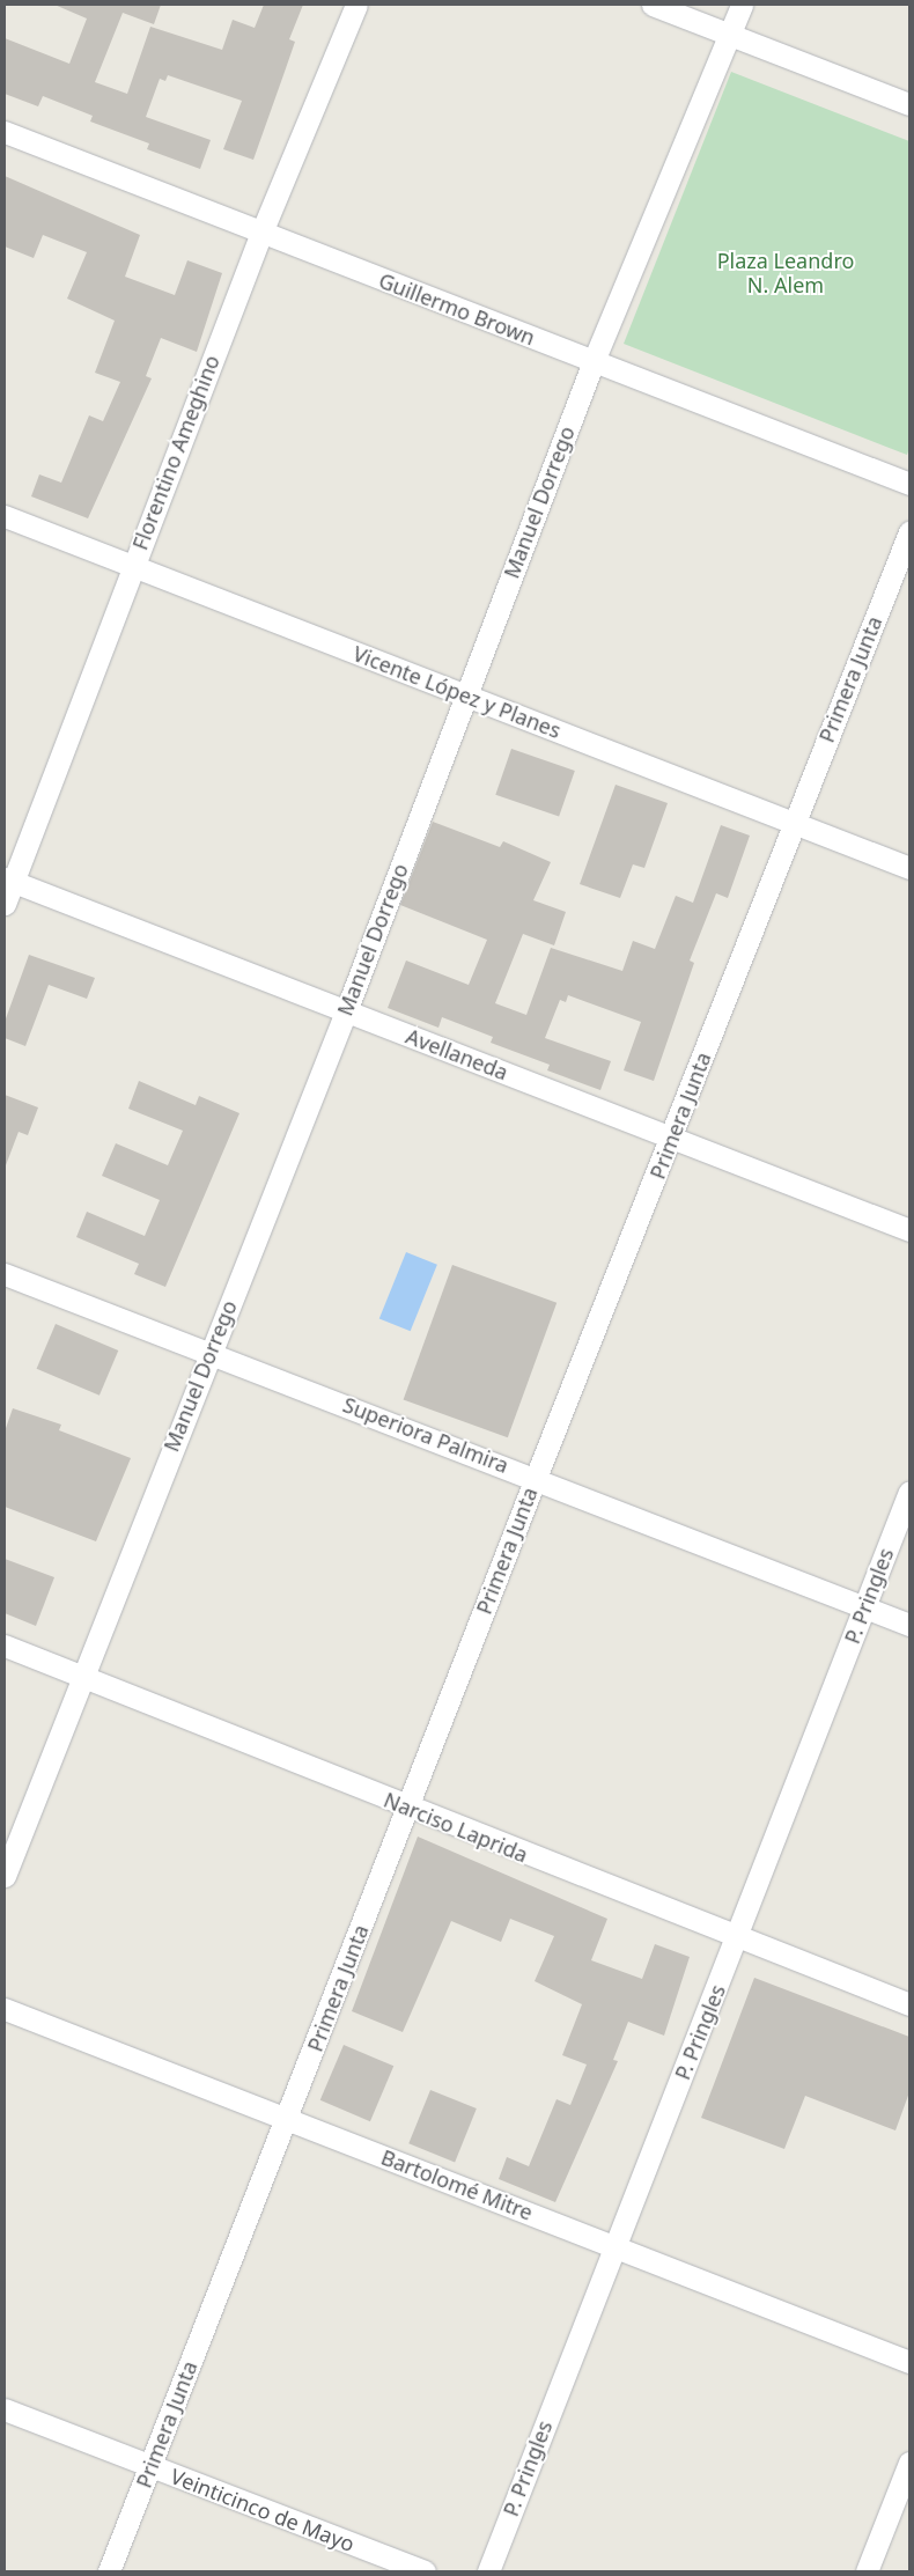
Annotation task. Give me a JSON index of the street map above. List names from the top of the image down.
{
  "streets": {
    "street": [
      "Guillermo Brown",
      "Florentino Ameghino",
      "Manuel Dorrego",
      "Primera Junta",
      "Vicente López y Planes",
      "Avellaneda",
      "Superiora Palmira",
      "P. Pringles",
      "Narciso Laprida",
      "Bartolomé Mitre",
      "Veinticinco de Mayo"
    ]
  },
  "crossings": [
    ["Guillermo Brown", "Florentino Ameghino"],
    ["Guillermo Brown", "Manuel Dorrego"],
    ["Florentino Ameghino", "Vicente López y Planes"],
    ["Florentino Ameghino", "Avellaneda"],
    ["Manuel Dorrego", "Vicente López y Planes"],
    ["Manuel Dorrego", "Avellaneda"],
    ["Manuel Dorrego", "Superiora Palmira"],
    ["Manuel Dorrego", "Narciso Laprida"],
    ["Primera Junta", "Vicente López y Planes"],
    ["Primera Junta", "Avellaneda"],
    ["Primera Junta", "Superiora Palmira"],
    ["Primera Junta", "Narciso Laprida"],
    ["Primera Junta", "Bartolomé Mitre"],
    ["Primera Junta", "Veinticinco de Mayo"],
    ["Superiora Palmira", "P. Pringles"],
    ["P. Pringles", "Narciso Laprida"],
    ["P. Pringles", "Bartolomé Mitre"]
  ],
  "parks": ["Plaza Leandro N. Alem"]
}
